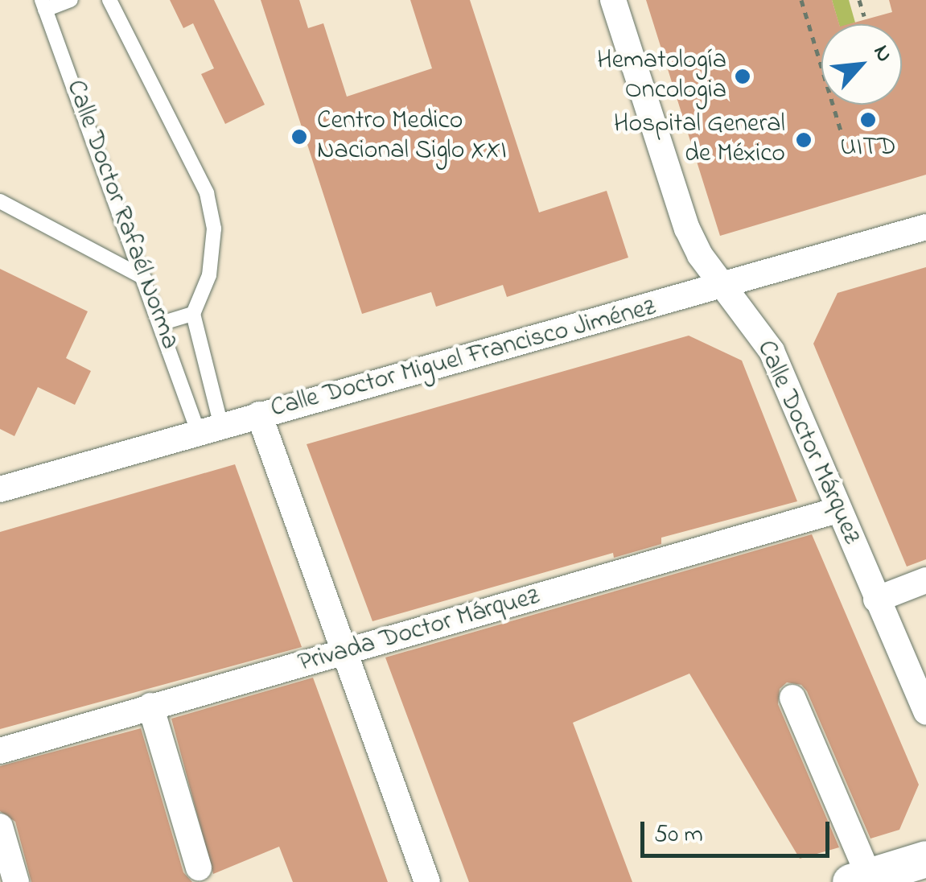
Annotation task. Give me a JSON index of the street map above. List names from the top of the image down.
{
  "streets": {
    "street": ["Calle Doctor Miguel Francisco Jiménez", "Calle Doctor Márquez", "Privada Doctor Márquez"],
    "lane": ["Calle Doctor Rafaél Norma"]
  },
  "crossings": [
    ["Calle Doctor Rafaél Norma", "Calle Doctor Miguel Francisco Jiménez"],
    ["Calle Doctor Miguel Francisco Jiménez", "Calle Doctor Márquez"],
    ["Calle Doctor Márquez", "Privada Doctor Márquez"]
  ],
  "places": [
    "Hematología Oncologia",
    "UITD",
    "Centro Medico Nacional Siglo XXI",
    "Hospital General de México"
  ],
  "scale_bar": "50 m",
  "north": "top right"
}
